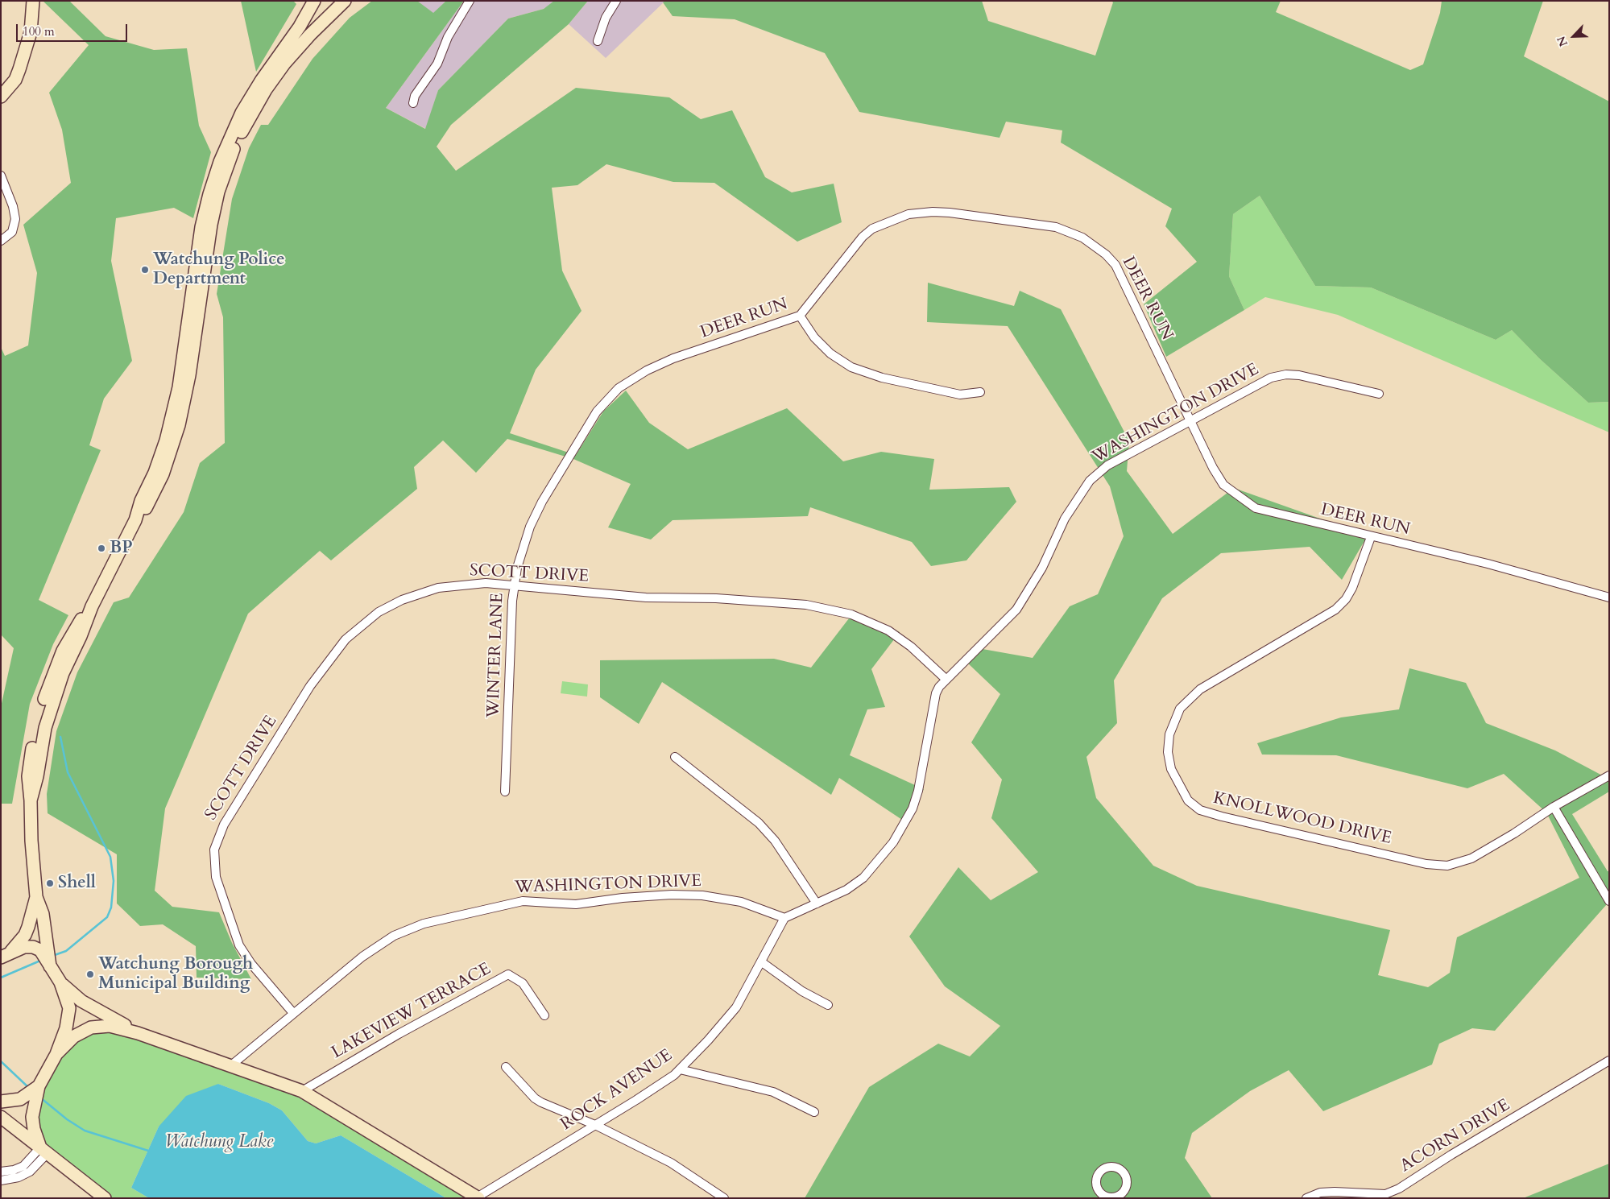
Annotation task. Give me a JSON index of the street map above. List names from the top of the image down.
{
  "streets": {
    "street": [
      "DEER RUN",
      "WASHINGTON DRIVE",
      "SCOTT DRIVE",
      "WINTER LANE",
      "KNOLLWOOD DRIVE",
      "LAKEVIEW TERRACE",
      "ROCK AVENUE",
      "ACORN DRIVE"
    ]
  },
  "crossings": [
    ["DEER RUN", "WASHINGTON DRIVE"],
    ["DEER RUN", "WINTER LANE"],
    ["DEER RUN", "KNOLLWOOD DRIVE"],
    ["WASHINGTON DRIVE", "SCOTT DRIVE"],
    ["WASHINGTON DRIVE", "ROCK AVENUE"],
    ["SCOTT DRIVE", "WINTER LANE"]
  ],
  "water": ["Watchung Lake"],
  "places": [
    "Watchung Police Department",
    "BP",
    "Shell",
    "Watchung Borough Municipal Building"
  ],
  "scale_bar": "100 m",
  "north": "bottom left"
}
